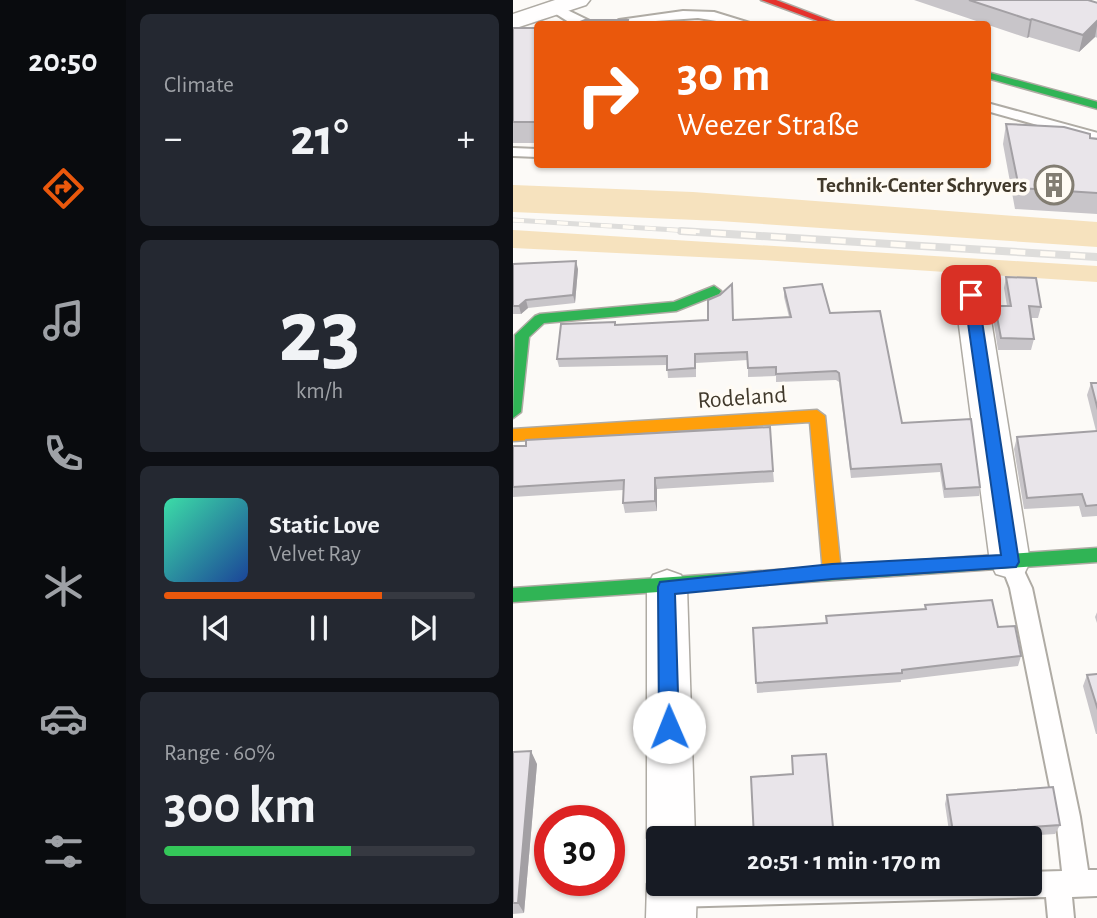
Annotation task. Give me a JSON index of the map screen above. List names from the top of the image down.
{
  "streets": {
    "street": ["Rodeland"]
  },
  "places": {
    "building": ["Technik-Center Schryvers"]
  },
  "page": {
    "tabs": "20:50",
    "tile": [
      "Climate",
      ["23", "km/h"],
      ["Range · 60%", "300 km"]
    ],
    "turn": ["30 m", "Weezer Straße"],
    "heat": ["−", "21°", "+"],
    "song": ["Static Love", "Velvet Ray"],
    "limit": "30",
    "trip": "20:51 · 1 min · 170 m"
  }
}
